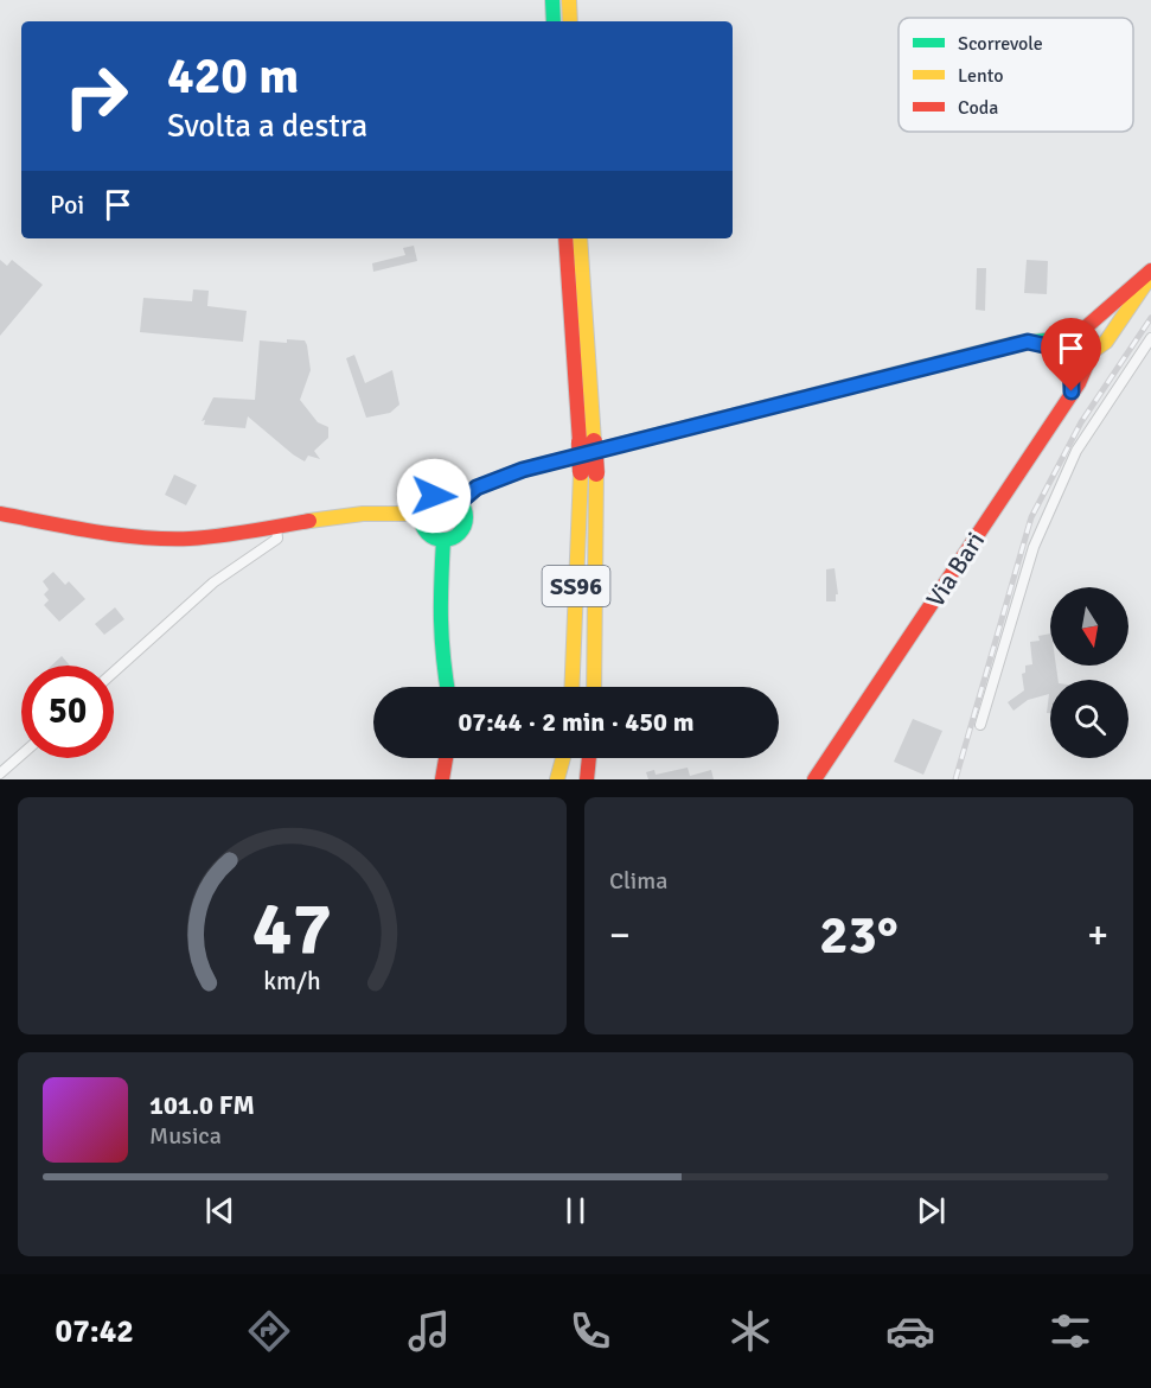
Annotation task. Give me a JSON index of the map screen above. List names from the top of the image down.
{
  "streets": {
    "main road": ["Via Bari", "SS96"]
  },
  "legend": ["Scorrevole", "Lento", "Coda"],
  "north": "bottom",
  "page": {
    "turn": ["420 m", "Svolta a destra"],
    "then": "Poi",
    "limit": "50",
    "trip": "07:44 · 2 min · 450 m",
    "tile": "Clima",
    "heat": ["−", "23°", "+"],
    "song": ["101.0 FM", "Musica"],
    "tabs": "07:42",
    "gauge": ["47", "km/h"]
  }
}
